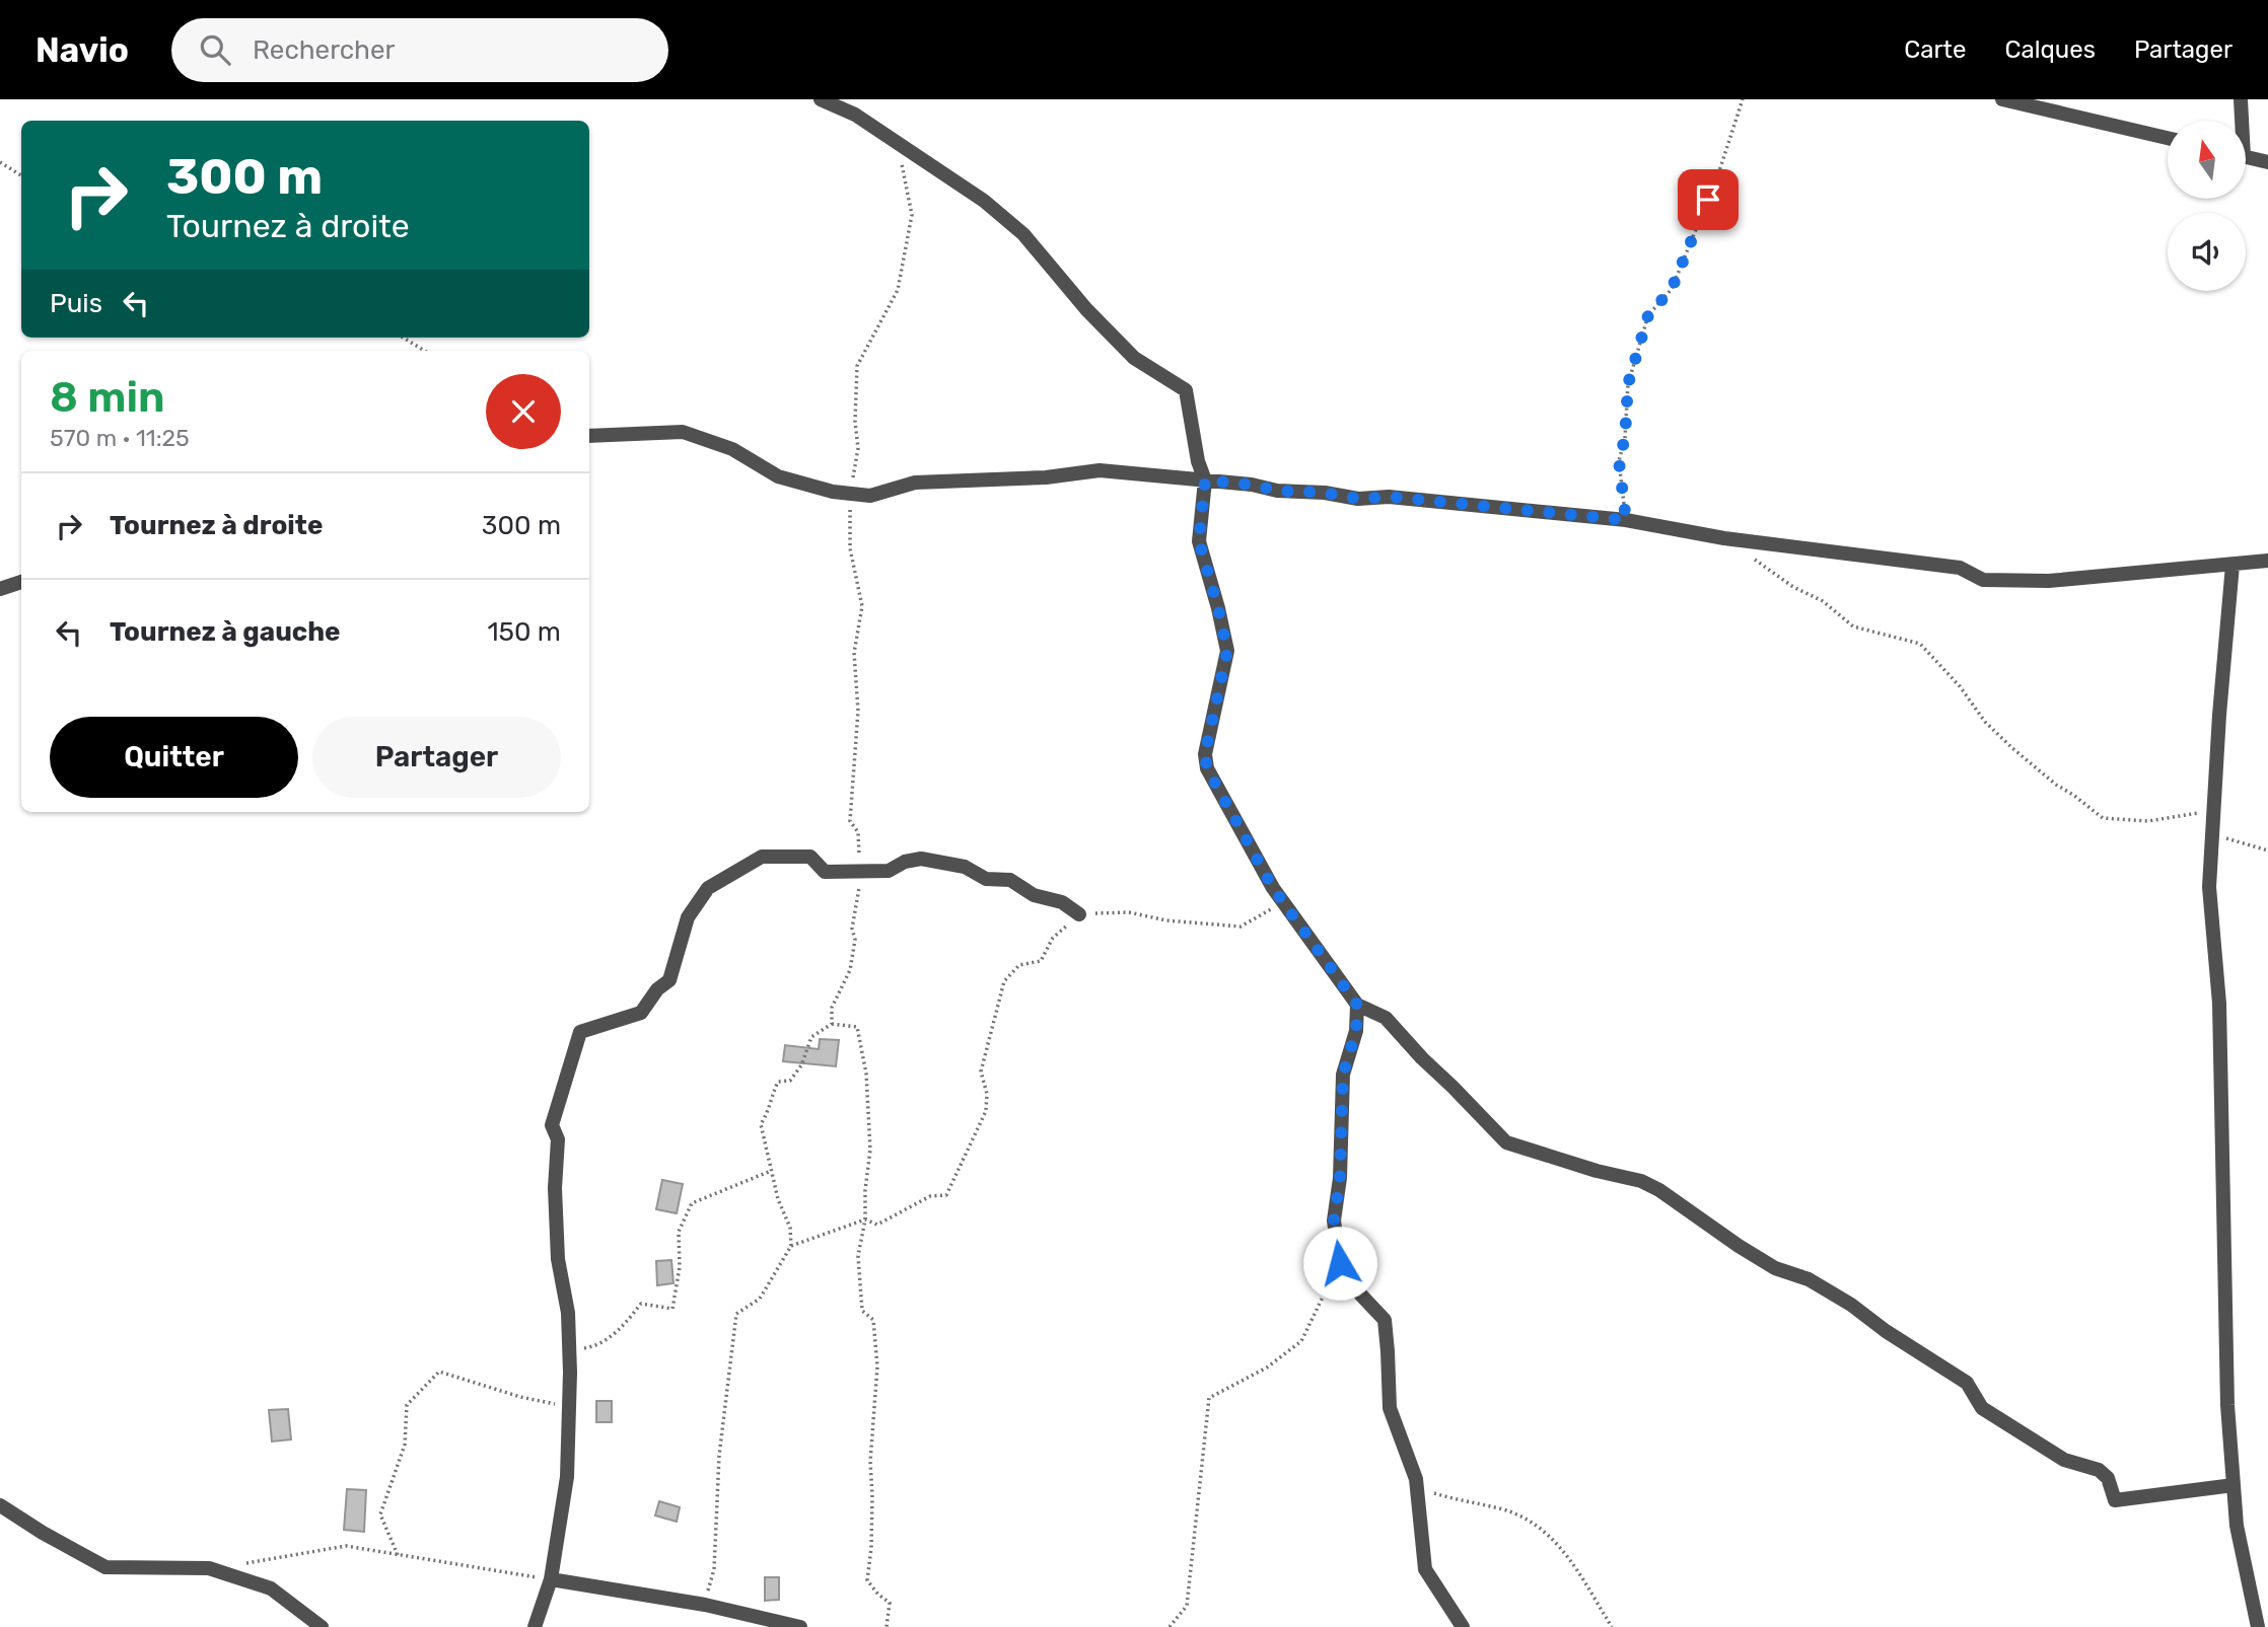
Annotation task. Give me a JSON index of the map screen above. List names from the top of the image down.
{
  "north": "top",
  "page": {
    "header": "Navio",
    "search": "Rechercher",
    "nav": ["Carte", "Calques", "Partager"],
    "turn": ["300 m", "Tournez à droite"],
    "then": "Puis",
    "heading": ["8 min", "570 m · 11:25"],
    "list": [
      {
        "name": "Tournez à droite",
        "value": "300 m"
      },
      {
        "name": "Tournez à gauche",
        "value": "150 m"
      }
    ],
    "buttons": ["Quitter", "Partager"]
  }
}
